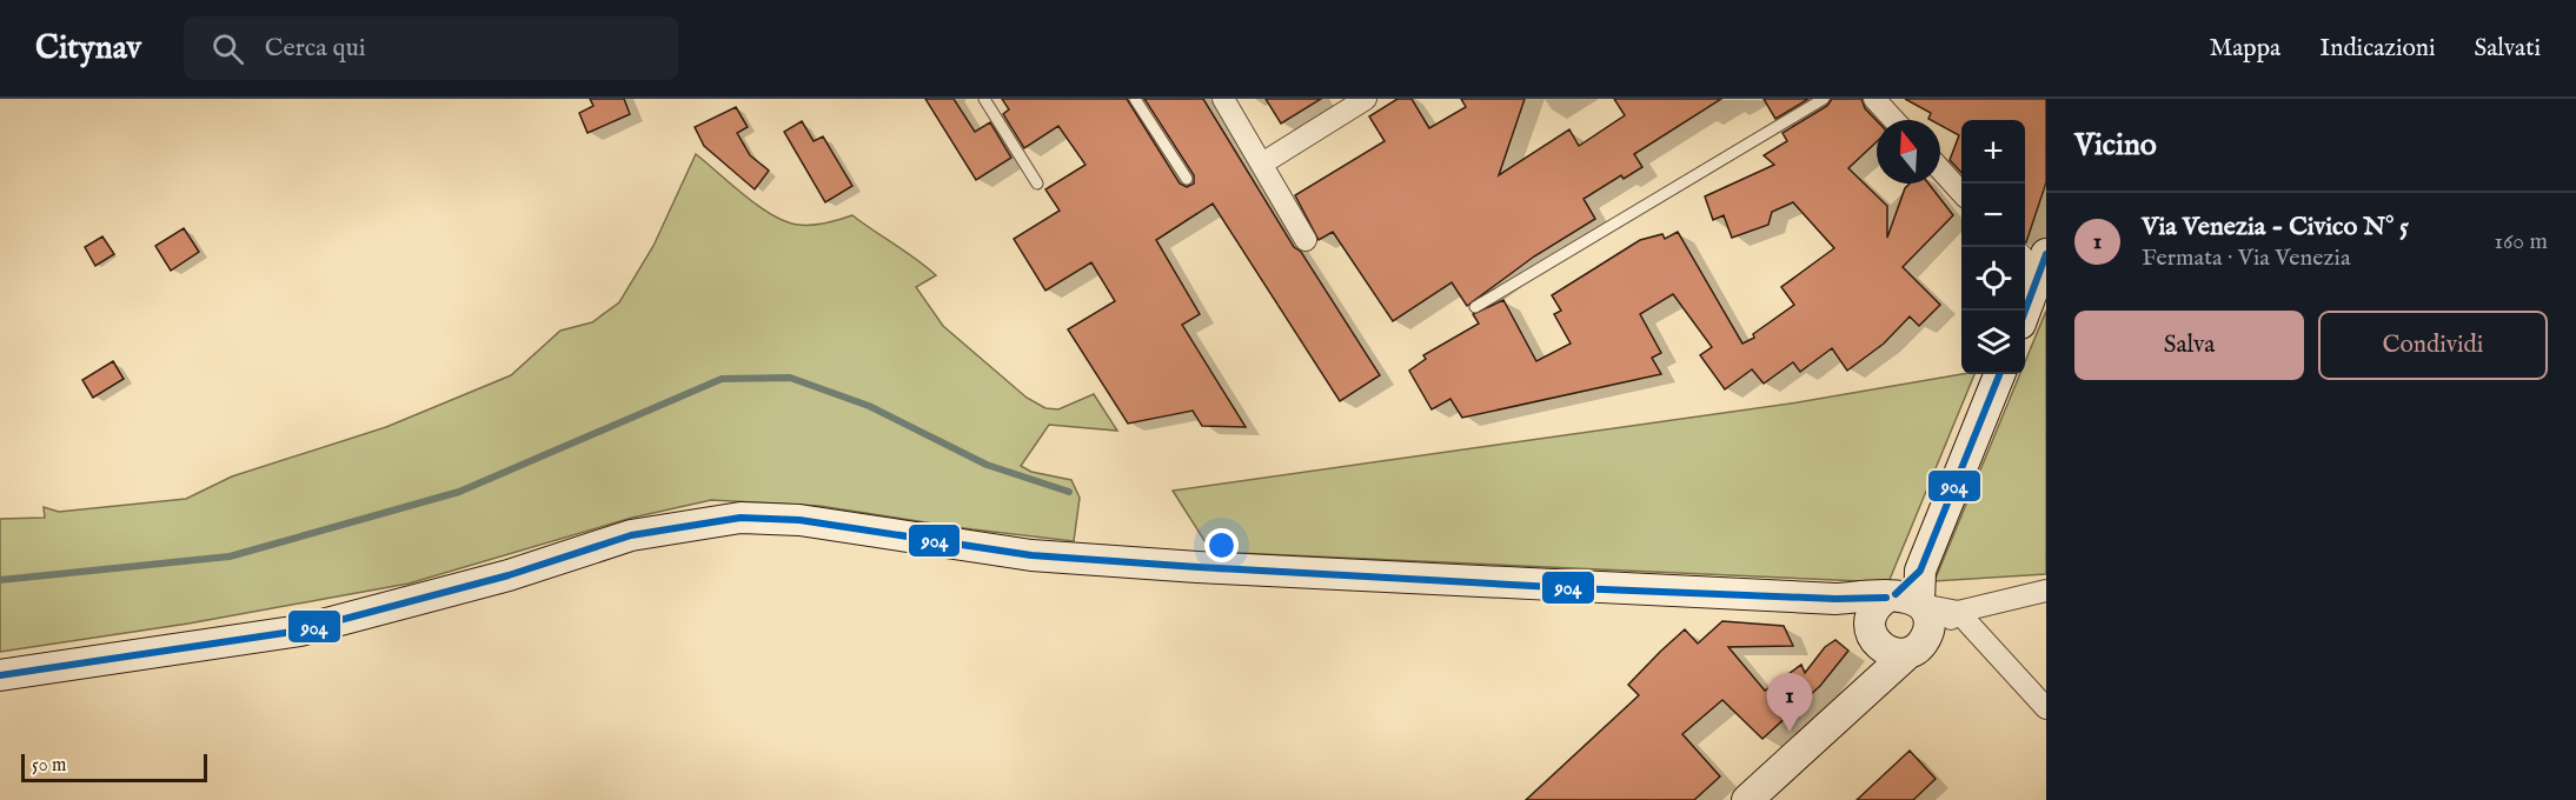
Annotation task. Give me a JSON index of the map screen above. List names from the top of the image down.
{
  "lines": ["transit line 904"],
  "scale_bar": "50 m",
  "north": "top",
  "page": {
    "header": "Citynav",
    "search": "Cerca qui",
    "nav": ["Mappa", "Indicazioni", "Salvati"],
    "heading": "Vicino",
    "map_buttons": ["+", "−"],
    "list": [
      {
        "mark": "1",
        "name": "Via Venezia - Civico N° 5",
        "note": "Fermata · Via Venezia",
        "value": "160 m"
      }
    ],
    "buttons": ["Salva", "Condividi"],
    "pins": "1",
    "scale": "50 m"
  }
}
